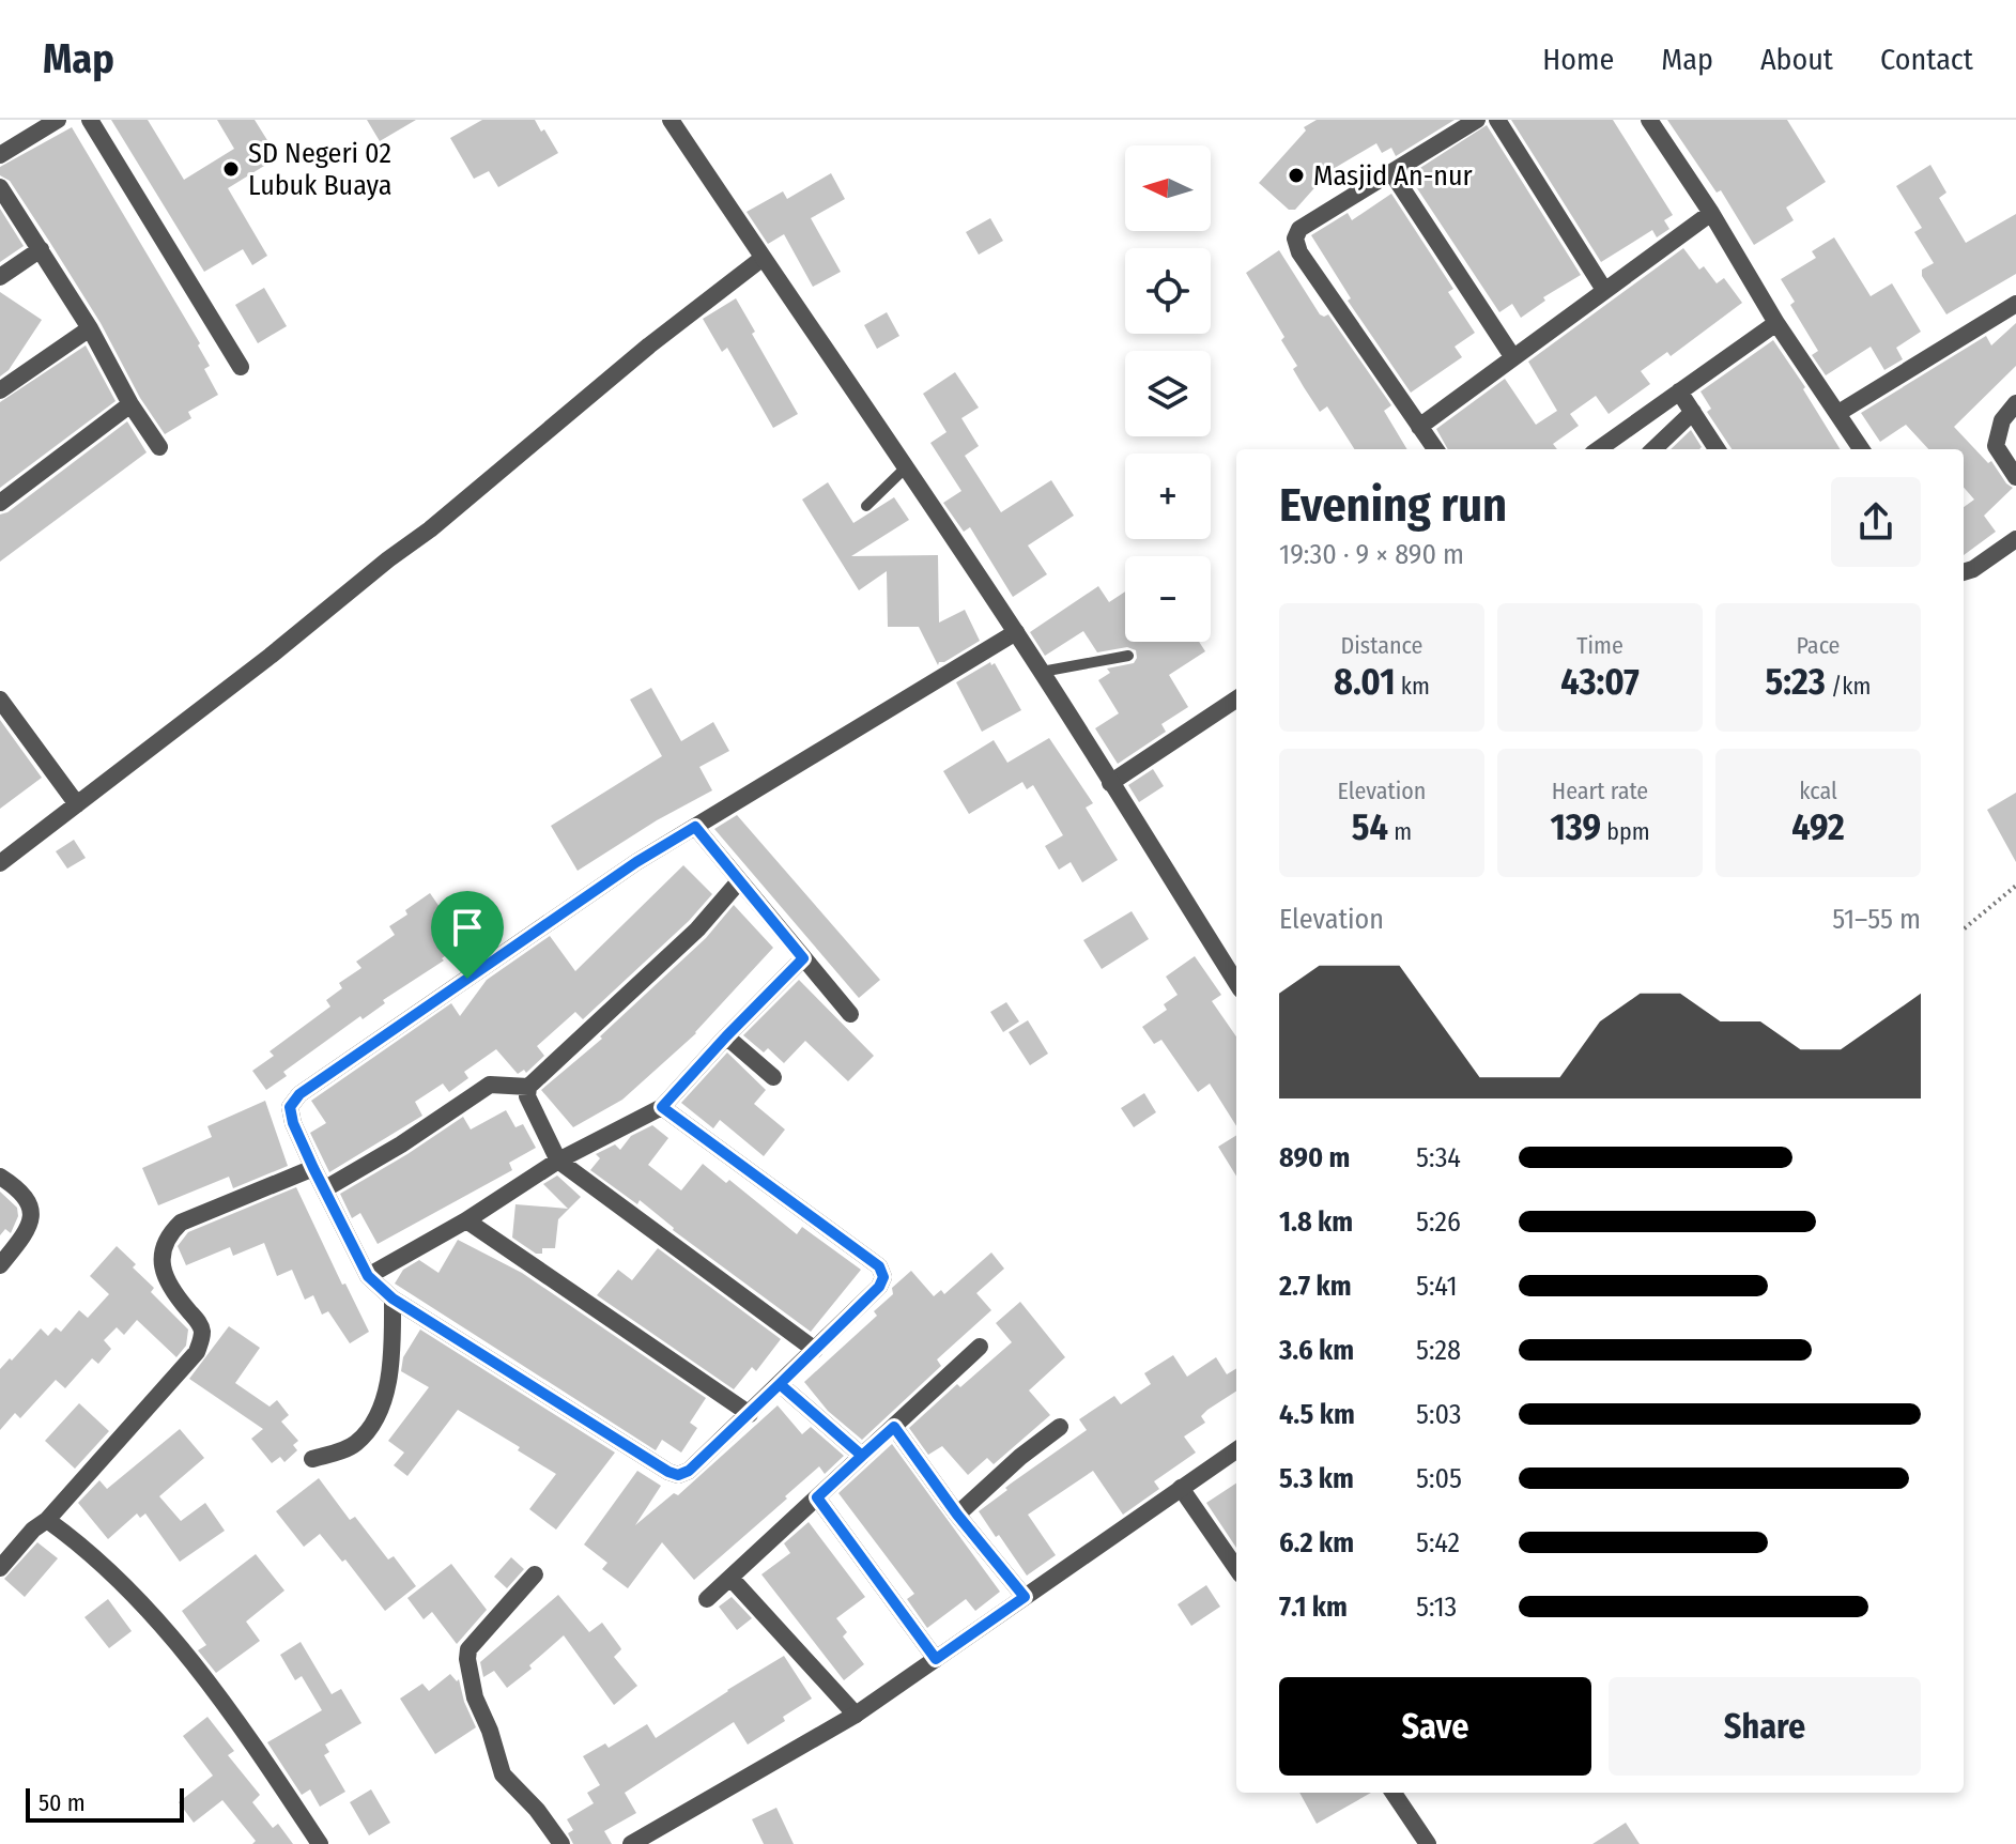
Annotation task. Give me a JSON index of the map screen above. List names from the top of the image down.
{
  "places": ["SD Negeri 02 Lubuk Buaya", "Masjid An-nur"],
  "scale_bar": "50 m",
  "north": "left",
  "page": {
    "header": "Map",
    "nav": [
      "Home",
      "Map",
      "About",
      "Contact"
    ],
    "map_buttons": ["+", "−"],
    "heading": ["Evening run", "19:30 · 9 × 890 m"],
    "stats": [
      ["Distance", "8.01 km"],
      ["Time", "43:07"],
      ["Pace", "5:23 /km"],
      ["Elevation", "54 m"],
      ["Heart rate", "139 bpm"],
      ["kcal", "492"]
    ],
    "chart": ["Elevation", "51–55 m"],
    "list": [
      {
        "name": "890 m",
        "note": "5:34"
      },
      {
        "name": "1.8 km",
        "note": "5:26"
      },
      {
        "name": "2.7 km",
        "note": "5:41"
      },
      {
        "name": "3.6 km",
        "note": "5:28"
      },
      {
        "name": "4.5 km",
        "note": "5:03"
      },
      {
        "name": "5.3 km",
        "note": "5:05"
      },
      {
        "name": "6.2 km",
        "note": "5:42"
      },
      {
        "name": "7.1 km",
        "note": "5:13"
      }
    ],
    "buttons": ["Save", "Share"],
    "scale": "50 m"
  }
}
